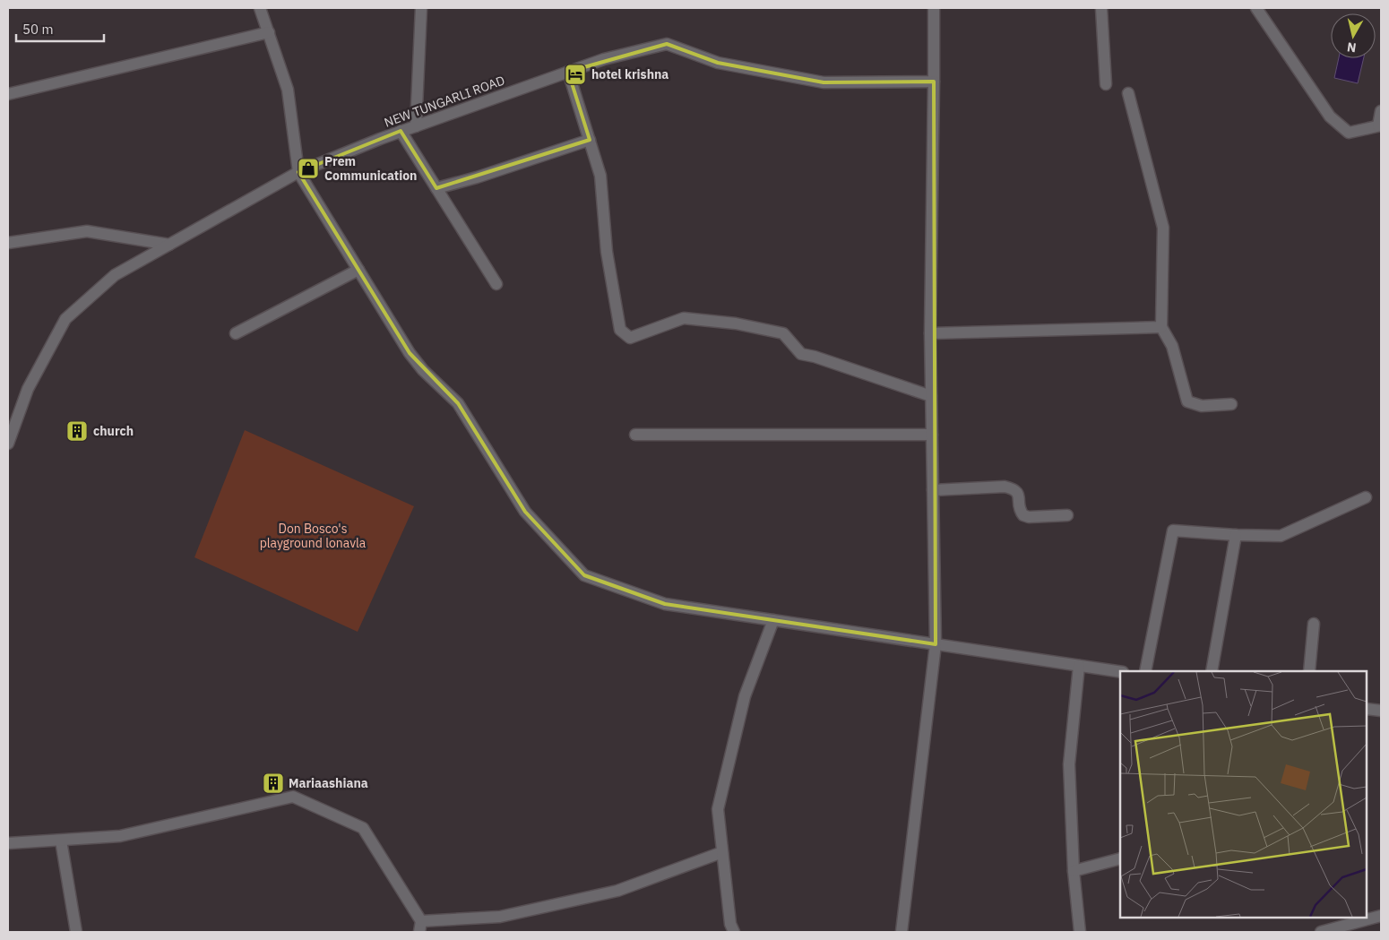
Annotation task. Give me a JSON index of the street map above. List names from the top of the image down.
{
  "streets": {
    "street": ["NEW TUNGARLI ROAD"]
  },
  "parks": ["Don Bosco's playground lonavla"],
  "places": {
    "hotel": ["hotel krishna"],
    "shop": ["Prem Communication"],
    "building": ["church", "Mariaashiana"]
  },
  "scale_bar": "50 m",
  "north": "bottom"
}
